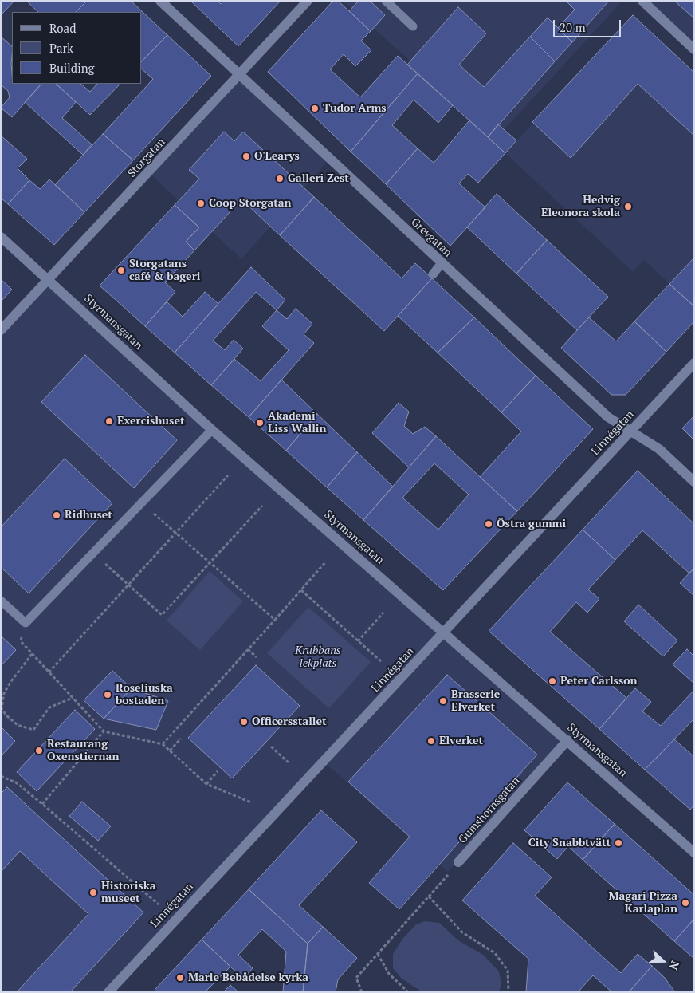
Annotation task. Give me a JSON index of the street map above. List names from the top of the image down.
{
  "streets": {
    "street": [
      "Storgatan",
      "Grevgatan",
      "Styrmansgatan",
      "Linnégatan",
      "Gumshornsgatan"
    ]
  },
  "crossings": [
    ["Storgatan", "Grevgatan"],
    ["Storgatan", "Styrmansgatan"],
    ["Grevgatan", "Linnégatan"],
    ["Styrmansgatan", "Linnégatan"],
    ["Styrmansgatan", "Gumshornsgatan"]
  ],
  "parks": ["Krubbans lekplats"],
  "places": [
    "Tudor Arms",
    "O'Learys",
    "Galleri Zest",
    "Coop Storgatan",
    "Hedvig Eleonora skola",
    "Storgatans café & bageri",
    "Exercishuset",
    "Akademi Liss Wallin",
    "Ridhuset",
    "Östra gummi",
    "Peter Carlsson",
    "Roseliuska bostaden",
    "Brasserie Elverket",
    "Officersstallet",
    "Elverket",
    "Restaurang Oxenstiernan",
    "City Snabbtvätt",
    "Historiska museet",
    "Magari Pizza Karlaplan",
    "Marie Bebådelse kyrka"
  ],
  "legend": ["Road", "Park", "Building"],
  "scale_bar": "20 m",
  "north": "right"
}
